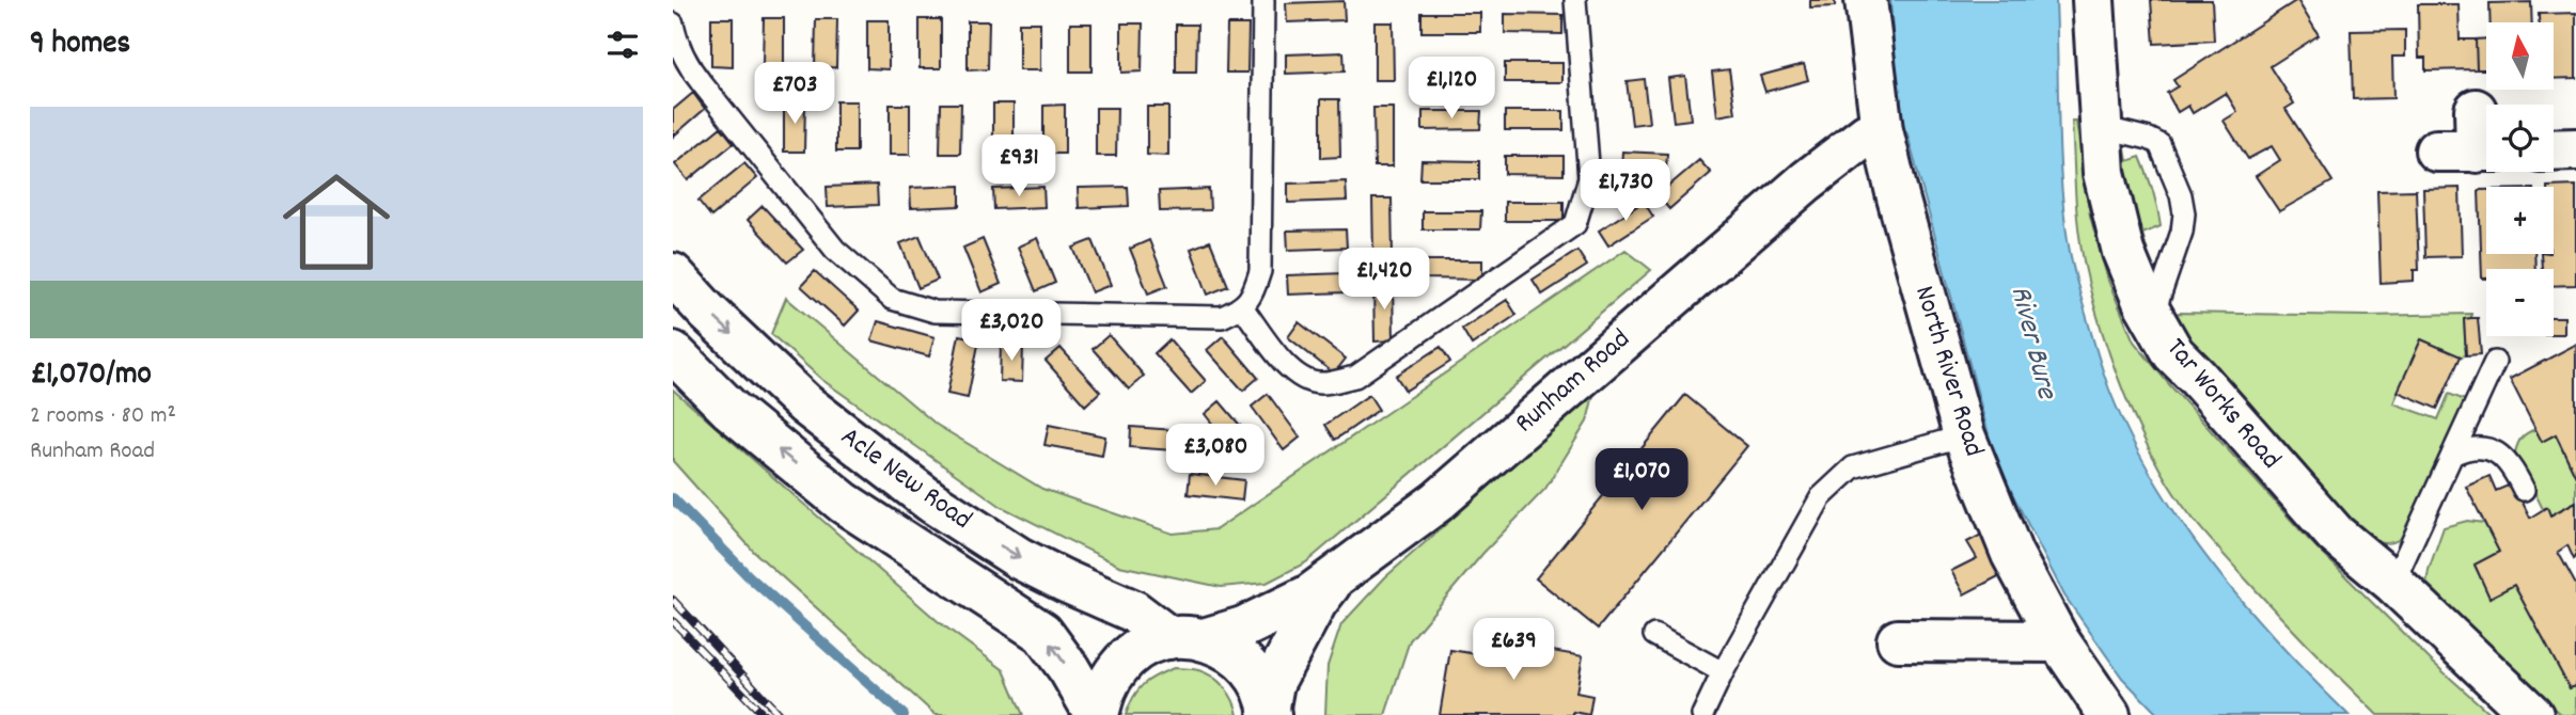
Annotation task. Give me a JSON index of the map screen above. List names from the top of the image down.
{
  "streets": {
    "main road": [
      "North River Road",
      "Runham Road",
      "Tar Works Road",
      "Acle New Road"
    ]
  },
  "crossings": [
    ["North River Road", "Runham Road"],
    ["Runham Road", "Acle New Road"]
  ],
  "water": ["River Bure"],
  "north": "top",
  "page": {
    "heading": "9 homes",
    "map_buttons": ["+", "−"],
    "price": [
      "£1,120",
      "£703",
      "£931",
      "£1,730",
      "£1,420",
      "£3,020",
      "£3,080",
      "£1,070",
      "£639"
    ],
    "list": [
      {
        "name": "£1,070/mo",
        "note": "2 rooms · 80 m² · Runham Road"
      }
    ]
  }
}
